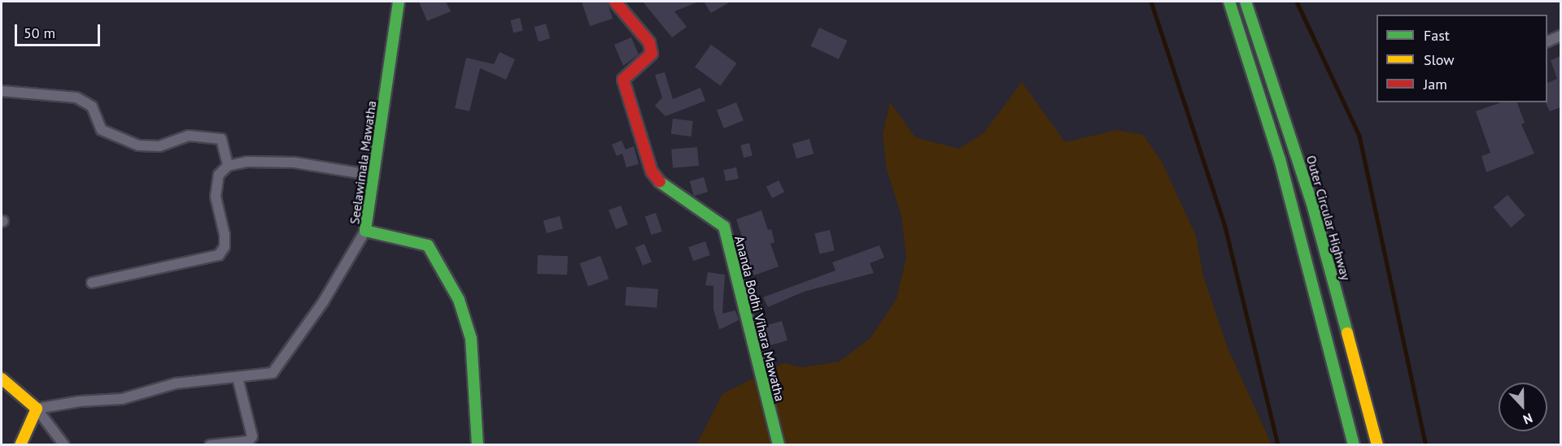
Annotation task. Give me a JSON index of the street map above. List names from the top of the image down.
{
  "streets": {
    "main road": ["Seelawimala Mawatha", "Outer Circular Highway", "Ananda Bodhi Vihara Mawatha"]
  },
  "legend": ["Fast", "Slow", "Jam"],
  "scale_bar": "50 m",
  "north": "bottom"
}
